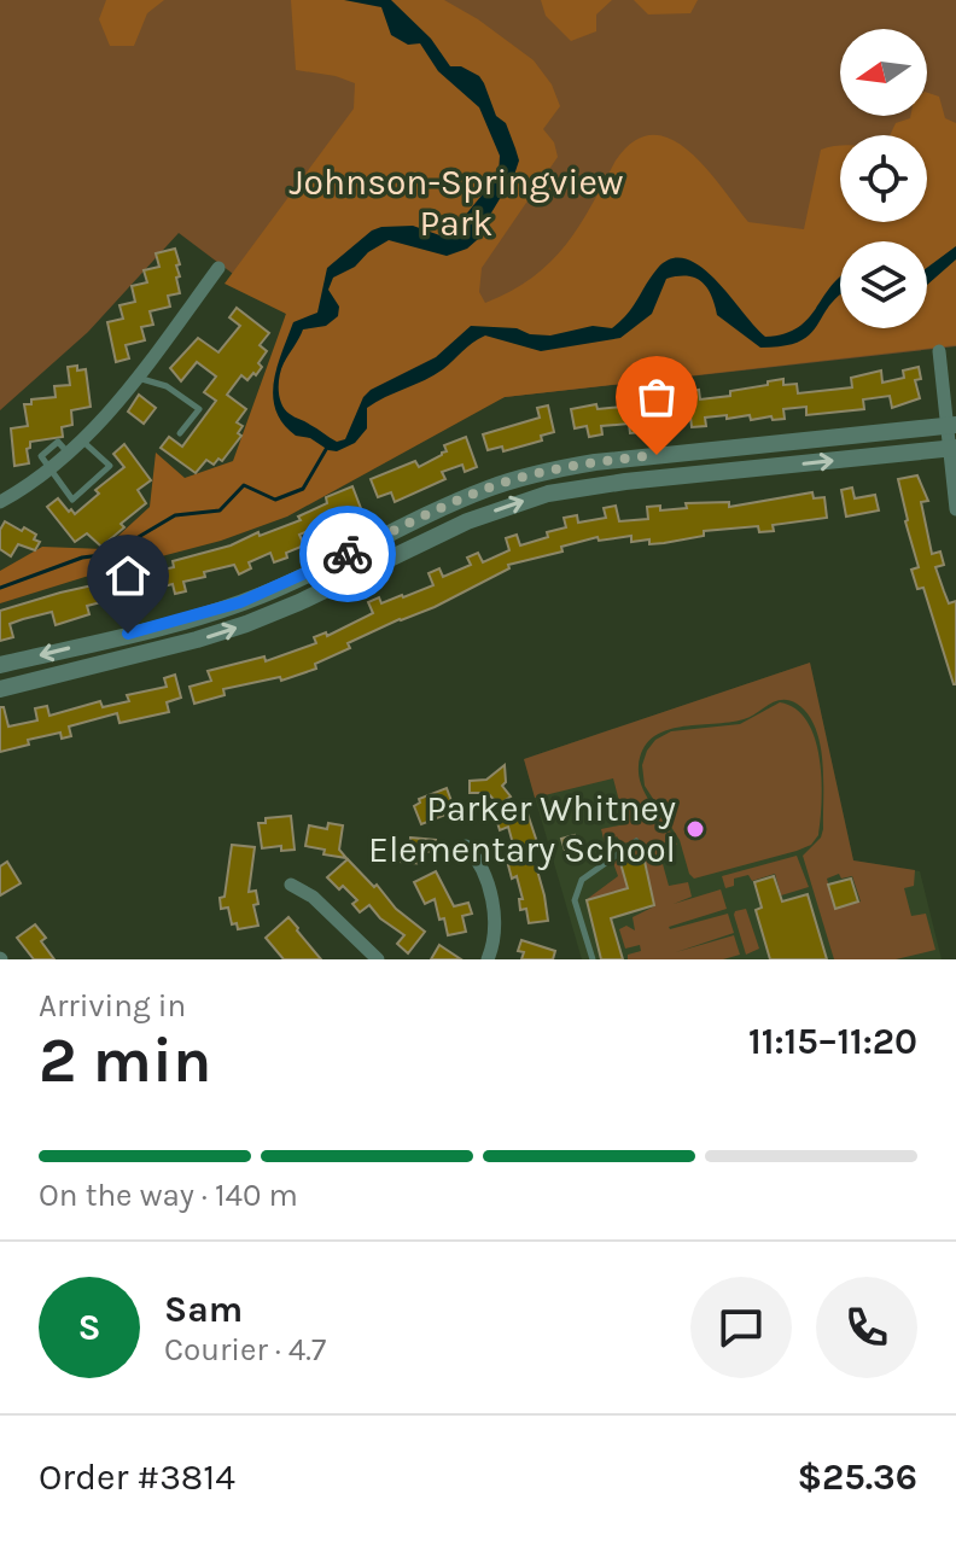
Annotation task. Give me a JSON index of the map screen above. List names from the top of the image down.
{
  "parks": ["Johnson-Springview Park"],
  "places": ["Parker Whitney Elementary School"],
  "north": "left",
  "page": {
    "heading": ["2 min", "Arriving in", "11:15–11:20"],
    "panel": [
      "Sam",
      "Courier · 4.7",
      "Order #3814",
      "$25.36"
    ],
    "bar": "On the way · 140 m",
    "round": "S"
  }
}
